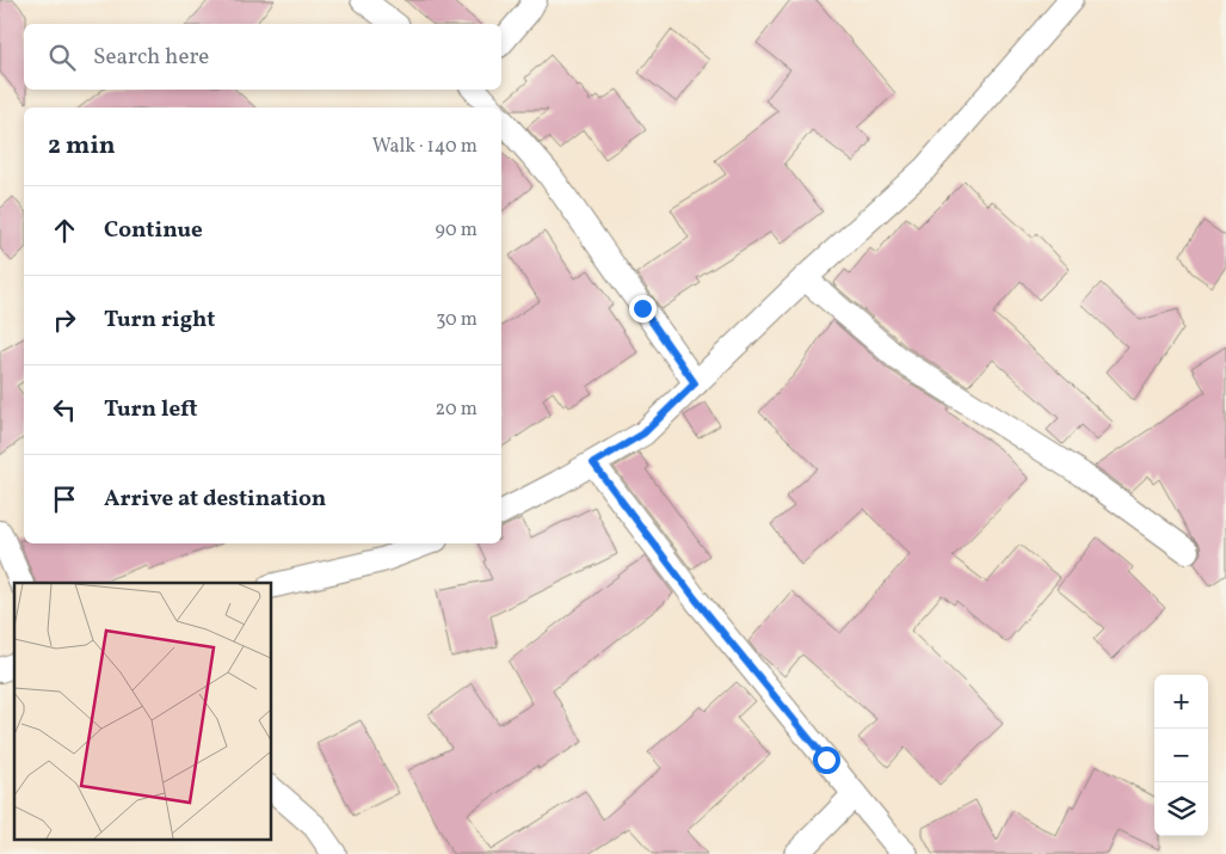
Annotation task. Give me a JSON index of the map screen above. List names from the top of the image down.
{
  "page": {
    "search": "Search here",
    "heading": ["2 min", "Walk · 140 m"],
    "list": [
      ["Continue", "90 m"],
      ["Turn right", "30 m"],
      ["Turn left", "20 m"],
      "Arrive at destination"
    ],
    "map_buttons": ["+", "−"]
  }
}
